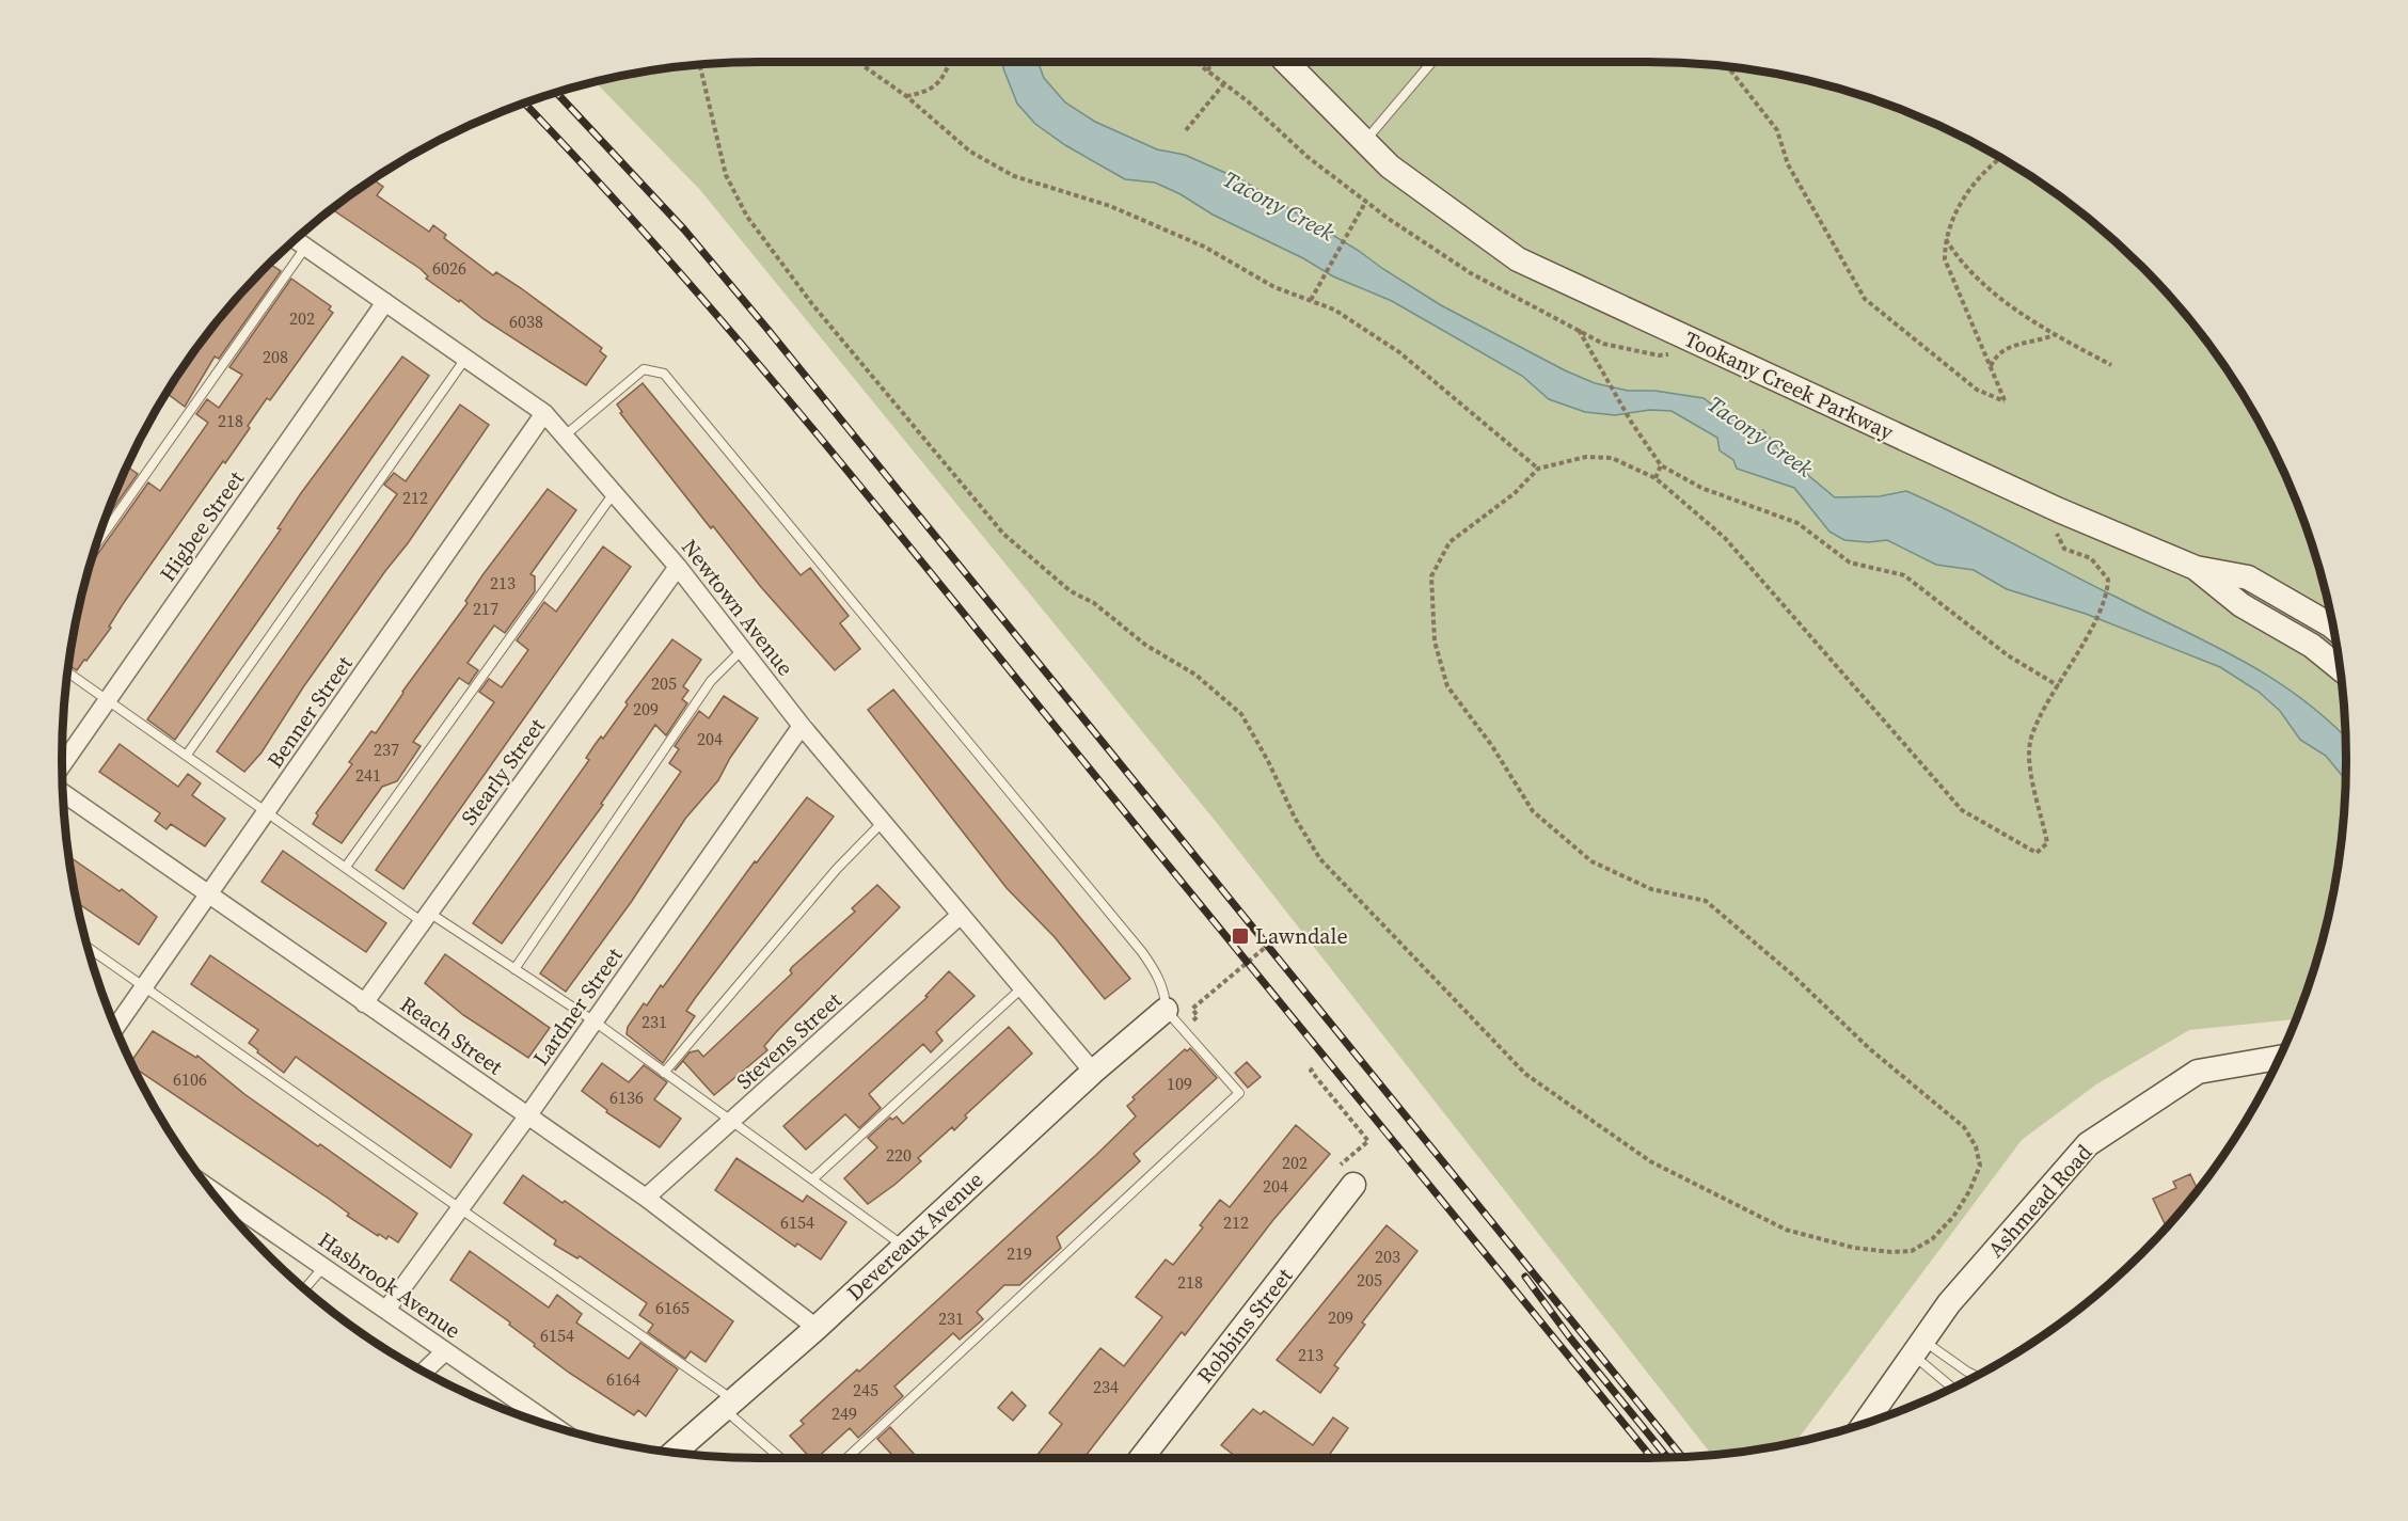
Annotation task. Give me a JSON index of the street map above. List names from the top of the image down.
{
  "streets": {
    "street": [
      "Tookany Creek Parkway",
      "Higbee Street",
      "Newtown Avenue",
      "Benner Street",
      "Stearly Street",
      "Lardner Street",
      "Reach Street",
      "Stevens Street",
      "Ashmead Road",
      "Devereaux Avenue",
      "Hasbrook Avenue",
      "Robbins Street"
    ]
  },
  "crossings": [
    ["Higbee Street", "Newtown Avenue"],
    ["Newtown Avenue", "Benner Street"],
    ["Newtown Avenue", "Stearly Street"],
    ["Newtown Avenue", "Lardner Street"],
    ["Newtown Avenue", "Stevens Street"],
    ["Newtown Avenue", "Devereaux Avenue"],
    ["Benner Street", "Reach Street"],
    ["Stearly Street", "Reach Street"],
    ["Lardner Street", "Reach Street"],
    ["Lardner Street", "Hasbrook Avenue"],
    ["Reach Street", "Stevens Street"],
    ["Reach Street", "Devereaux Avenue"]
  ],
  "water": ["Tacony Creek"],
  "places": {
    "transit": ["Lawndale"]
  },
  "house_numbers": [
    "6026",
    "202",
    "6038",
    "208",
    "218",
    "212",
    "213",
    "217",
    "205",
    "209",
    "204",
    "237",
    "241",
    "231",
    "6106",
    "109",
    "6136",
    "220",
    "202",
    "204",
    "6154",
    "212",
    "219",
    "203",
    "205",
    "218",
    "6165",
    "209",
    "231",
    "6154",
    "213",
    "6164",
    "234",
    "245",
    "249"
  ]
}
